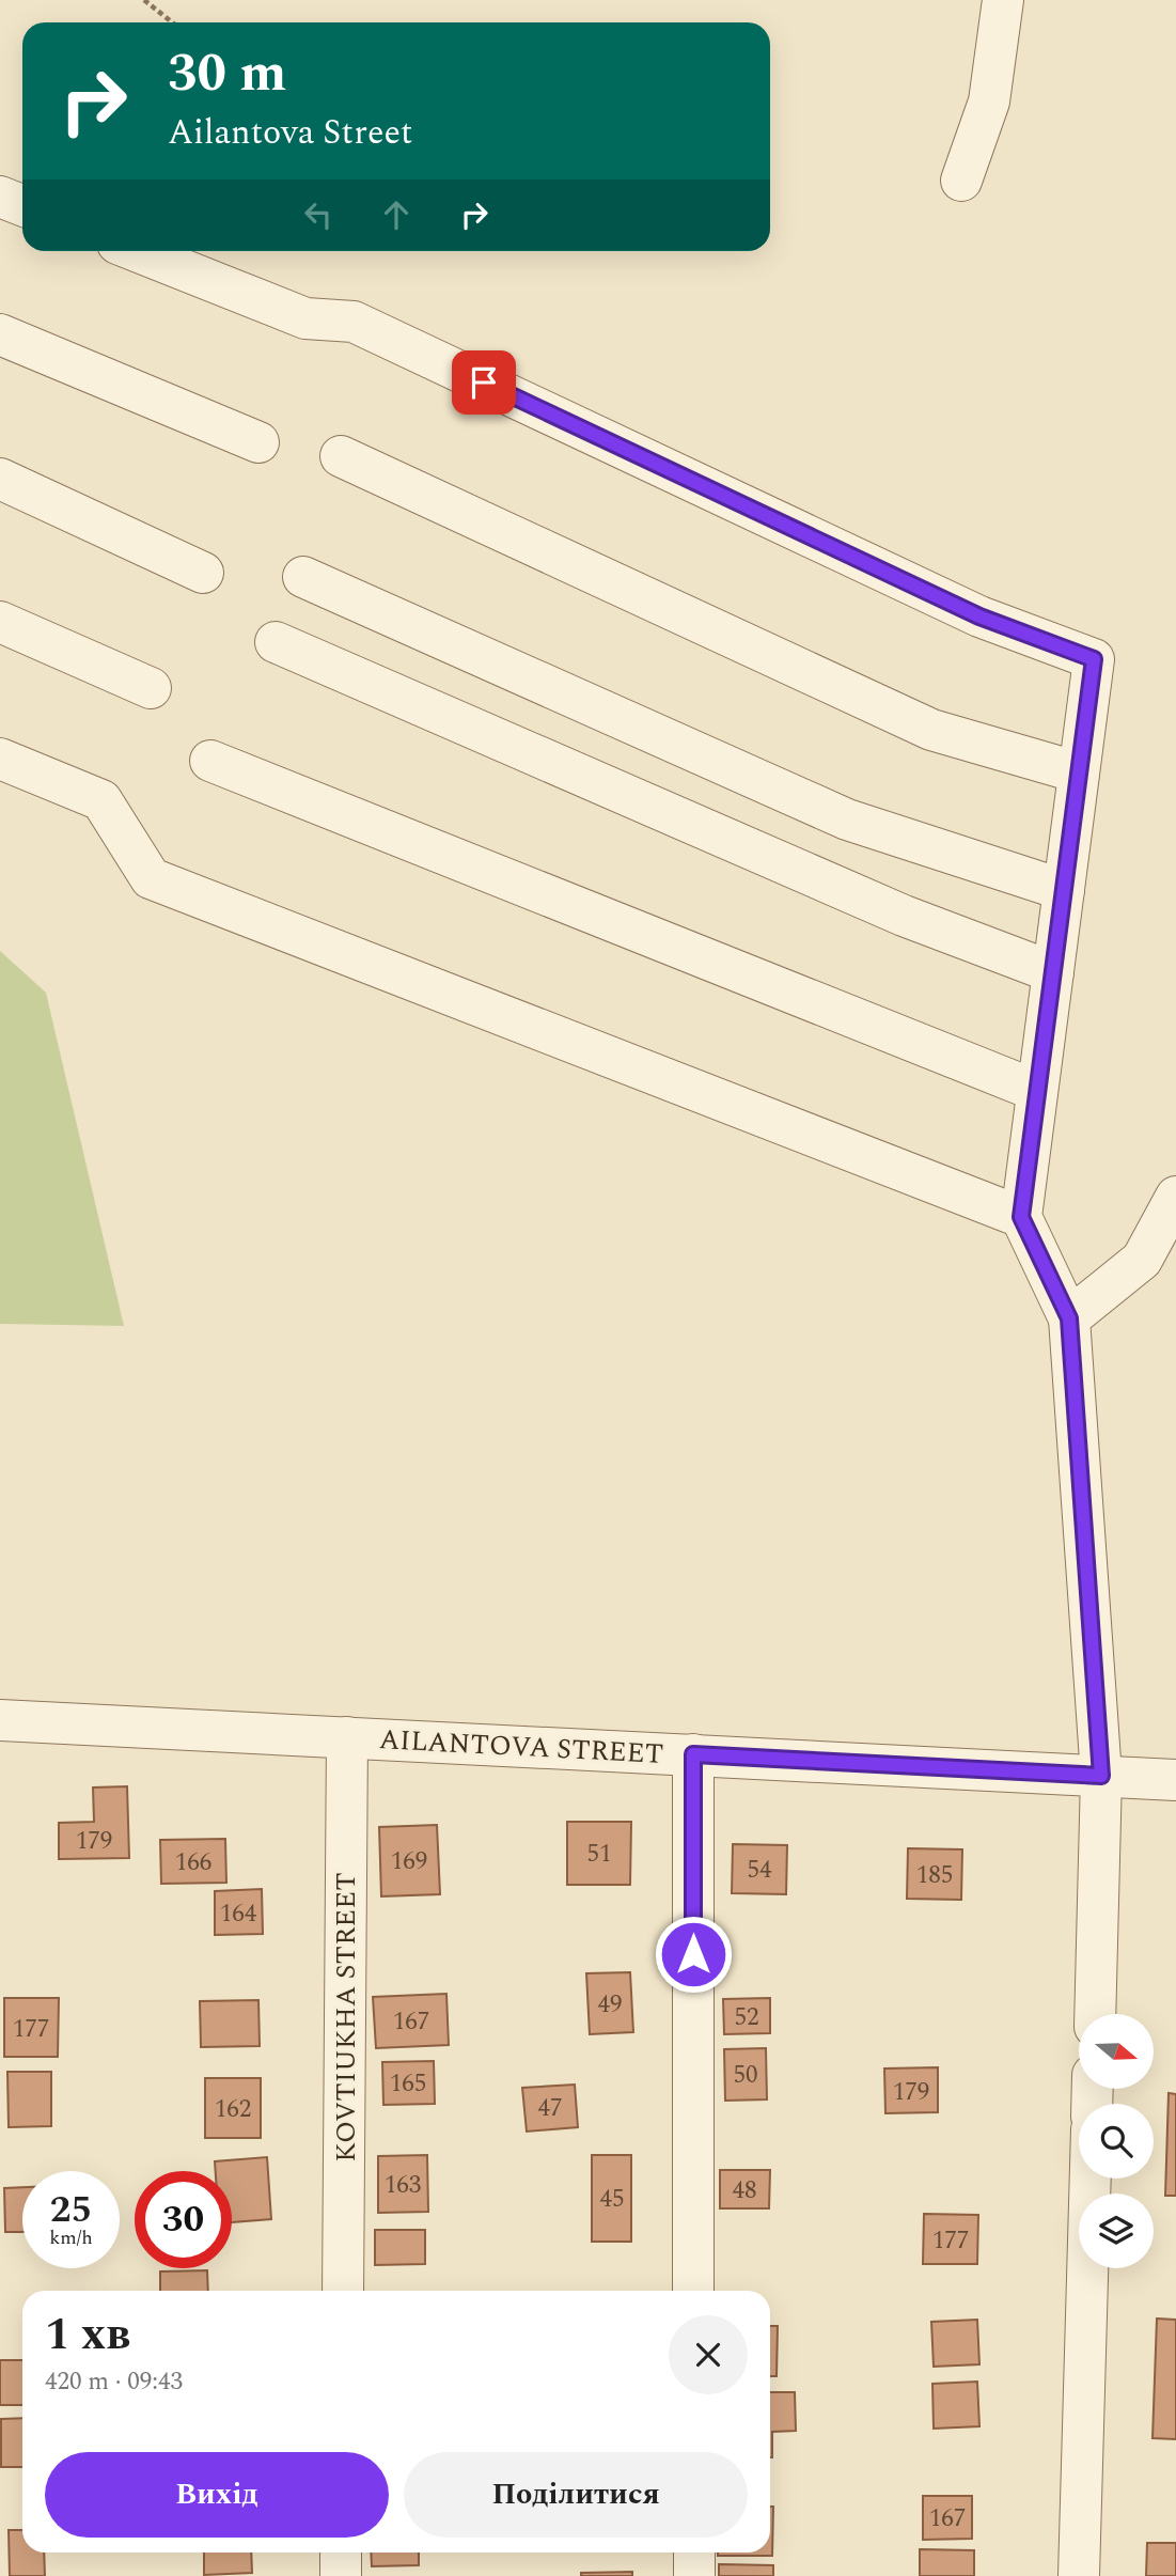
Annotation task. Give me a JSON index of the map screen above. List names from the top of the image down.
{
  "streets": {
    "street": ["AILANTOVA STREET", "KOVTIUKHA STREET"]
  },
  "crossings": [
    ["AILANTOVA STREET", "KOVTIUKHA STREET"]
  ],
  "house_numbers": [
    "179",
    "51",
    "169",
    "166",
    "54",
    "185",
    "164",
    "49",
    "52",
    "167",
    "177",
    "50",
    "165",
    "179",
    "47",
    "162",
    "163",
    "48",
    "45",
    "177",
    "167"
  ],
  "north": "right",
  "page": {
    "turn": ["30 m", "Ailantova Street"],
    "speed": "25 km/h",
    "limit": "30",
    "heading": ["1 хв", "420 m · 09:43"],
    "buttons": ["Вихід", "Поділитися"]
  }
}
